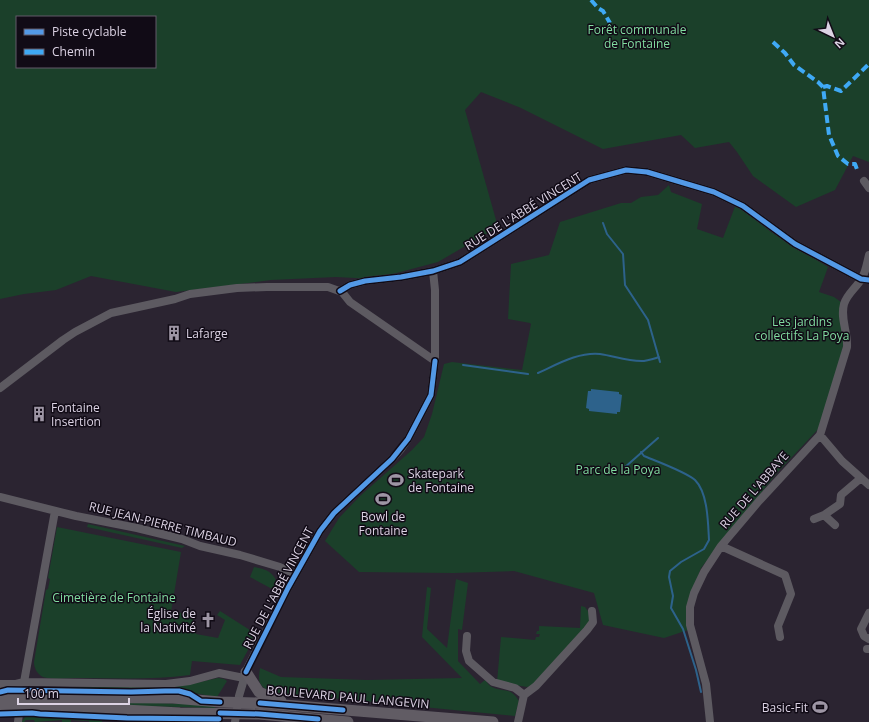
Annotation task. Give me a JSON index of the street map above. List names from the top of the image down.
{
  "streets": {
    "main road": ["BOULEVARD PAUL LANGEVIN"],
    "street": ["RUE DE L'ABBÉ VINCENT", "RUE DE L'ABBAYE", "RUE JEAN-PIERRE TIMBAUD"]
  },
  "crossings": [
    ["RUE DE L'ABBÉ VINCENT", "RUE DE L'ABBAYE"],
    ["RUE DE L'ABBÉ VINCENT", "RUE JEAN-PIERRE TIMBAUD"],
    ["RUE DE L'ABBÉ VINCENT", "BOULEVARD PAUL LANGEVIN"]
  ],
  "parks": [
    "Forêt communale de Fontaine",
    "Les jardins collectifs La Poya",
    "Parc de la Poya",
    "Cimetière de Fontaine"
  ],
  "places": {
    "building": ["Lafarge", "Fontaine Insertion"],
    "sports": ["Skatepark de Fontaine", "Bowl de Fontaine", "Basic-Fit"],
    "church": ["Église de la Nativité"]
  },
  "legend": ["Piste cyclable", "Chemin"],
  "scale_bar": "100 m",
  "north": "bottom right"
}
